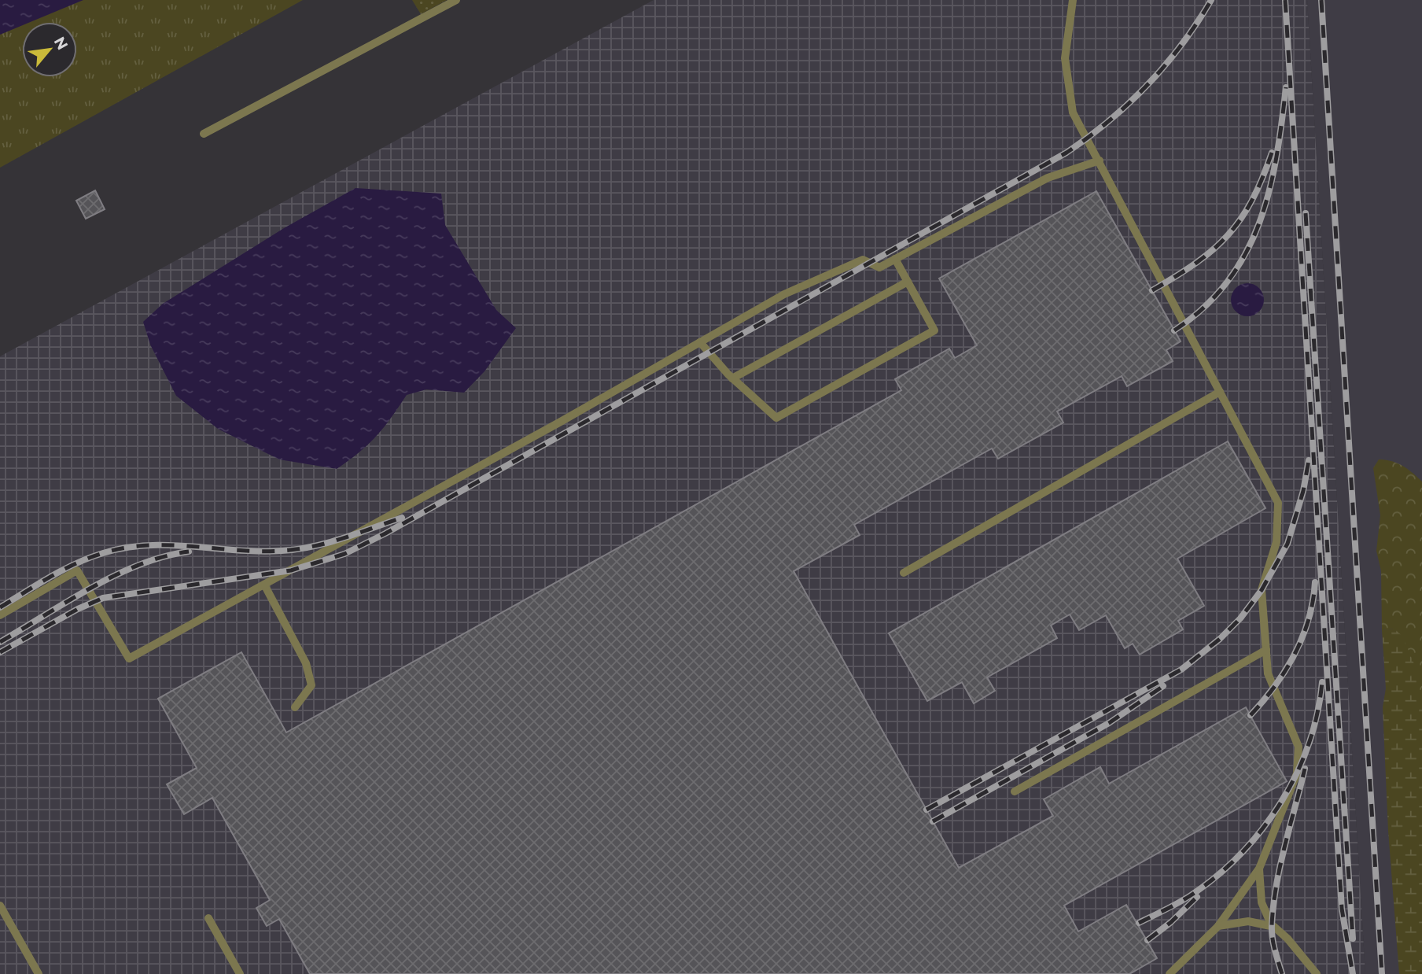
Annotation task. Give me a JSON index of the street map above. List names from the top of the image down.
{
  "north": "top right"
}
